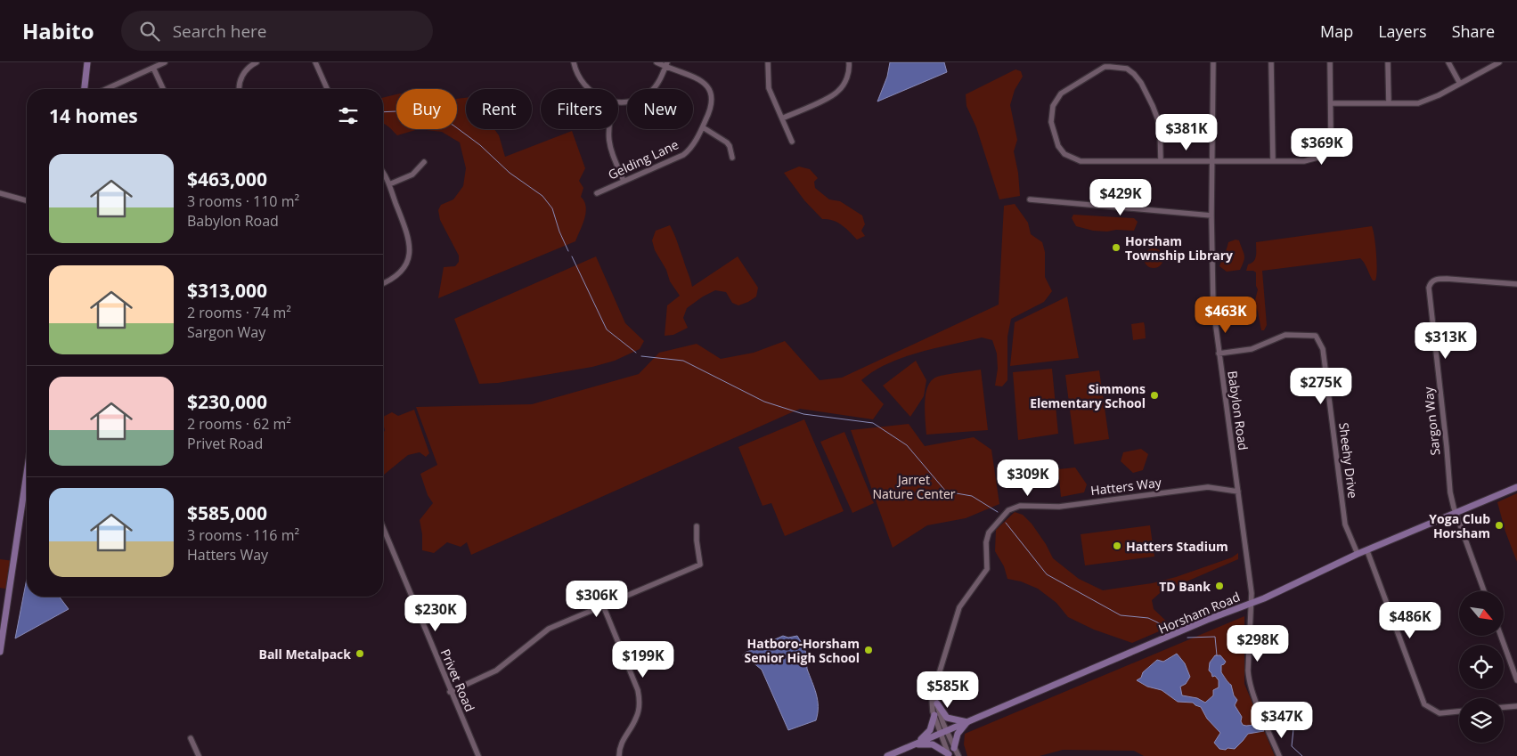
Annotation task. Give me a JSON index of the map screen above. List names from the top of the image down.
{
  "streets": {
    "main road": ["Horsham Road"],
    "street": [
      "Gelding Lane",
      "Babylon Road",
      "Sargon Way",
      "Sheehy Drive",
      "Hatters Way",
      "Privet Road"
    ]
  },
  "crossings": [
    ["Babylon Road", "Sheehy Drive"],
    ["Babylon Road", "Hatters Way"],
    ["Babylon Road", "Horsham Road"],
    ["Sargon Way", "Horsham Road"],
    ["Sheehy Drive", "Horsham Road"],
    ["Hatters Way", "Horsham Road"]
  ],
  "parks": ["Jarret Nature Center"],
  "places": [
    "Horsham Township Library",
    "Simmons Elementary School",
    "Yoga Club Horsham",
    "Hatters Stadium",
    "TD Bank",
    "Hatboro-Horsham Senior High School",
    "Ball Metalpack"
  ],
  "north": "bottom right",
  "page": {
    "header": "Habito",
    "search": "Search here",
    "nav": ["Map", "Layers", "Share"],
    "chip": [
      "Buy",
      "Rent",
      "Filters",
      "New"
    ],
    "heading": "14 homes",
    "price": [
      "$381K",
      "$369K",
      "$429K",
      "$463K",
      "$313K",
      "$275K",
      "$309K",
      "$306K",
      "$230K",
      "$486K",
      "$298K",
      "$199K",
      "$585K",
      "$347K"
    ],
    "list": [
      {
        "name": "$463,000",
        "note": "3 rooms · 110 m² · Babylon Road"
      },
      {
        "name": "$313,000",
        "note": "2 rooms · 74 m² · Sargon Way"
      },
      {
        "name": "$230,000",
        "note": "2 rooms · 62 m² · Privet Road"
      },
      {
        "name": "$585,000",
        "note": "3 rooms · 116 m² · Hatters Way"
      }
    ]
  }
}
